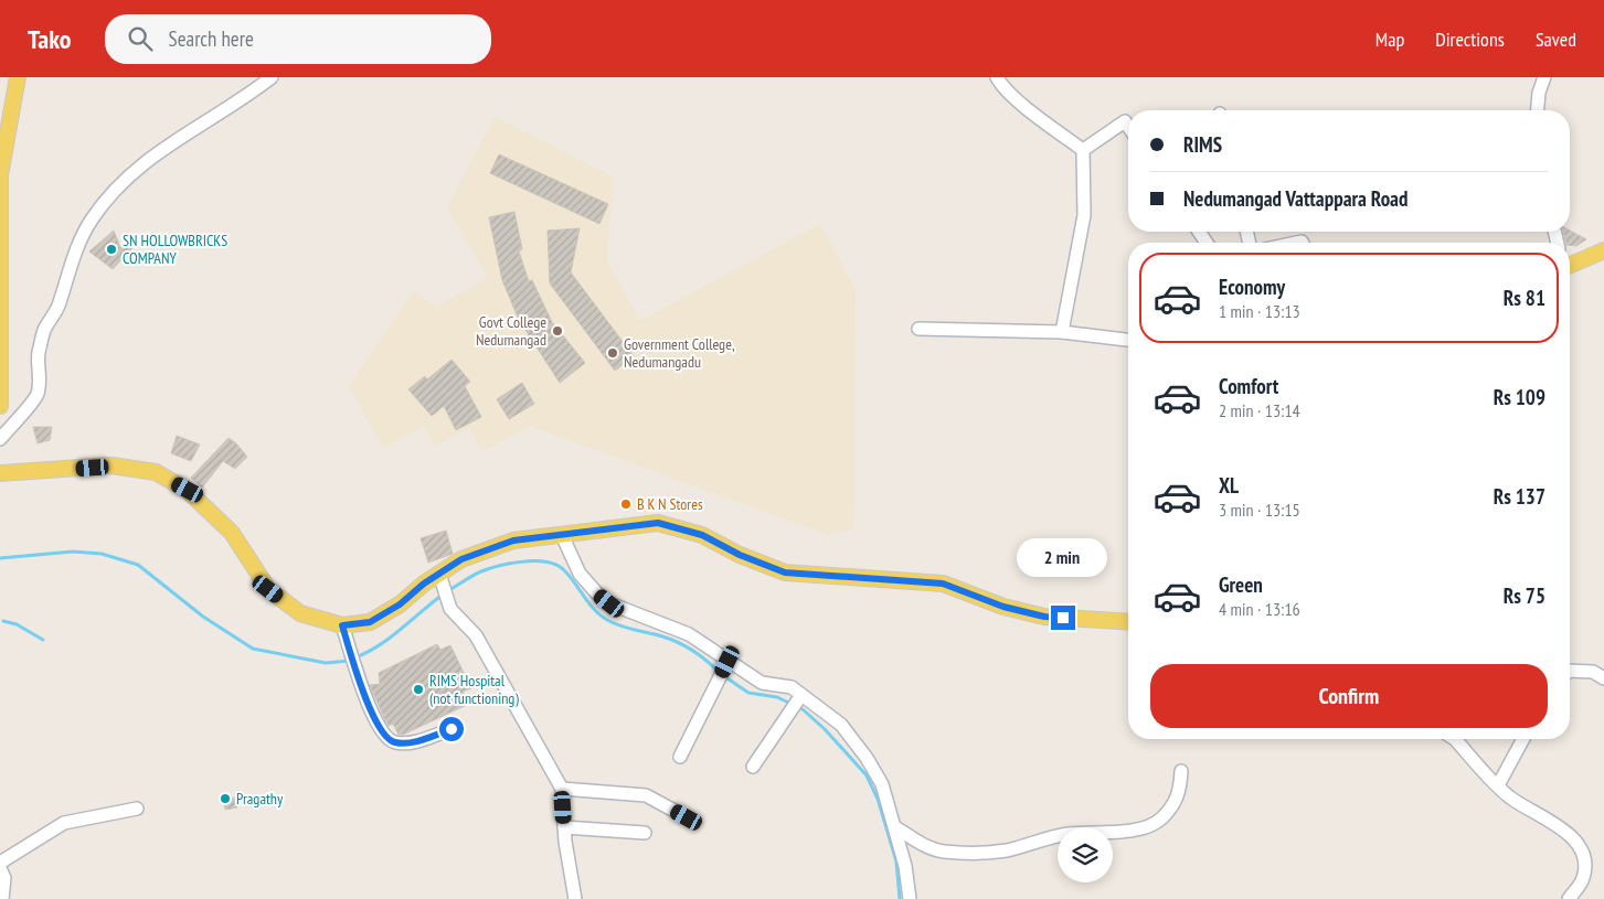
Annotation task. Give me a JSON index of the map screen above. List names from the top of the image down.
{
  "places": [
    "SN HOLLOWBRICKS COMPANY",
    "Govt College Nedumangad",
    "Government College, Nedumangadu",
    "B K N Stores",
    "RIMS Hospital (not functioning)",
    "Pragathy"
  ],
  "page": {
    "header": "Tako",
    "search": "Search here",
    "nav": ["Map", "Directions", "Saved"],
    "banner": ["RIMS", "Nedumangad Vattappara Road"],
    "list": [
      {
        "name": "Economy",
        "note": "1 min · 13:13",
        "value": "Rs 81"
      },
      {
        "name": "Comfort",
        "note": "2 min · 13:14",
        "value": "Rs 109"
      },
      {
        "name": "XL",
        "note": "3 min · 13:15",
        "value": "Rs 137"
      },
      {
        "name": "Green",
        "note": "4 min · 13:16",
        "value": "Rs 75"
      }
    ],
    "bubble": "2 min",
    "buttons": "Confirm"
  }
}
